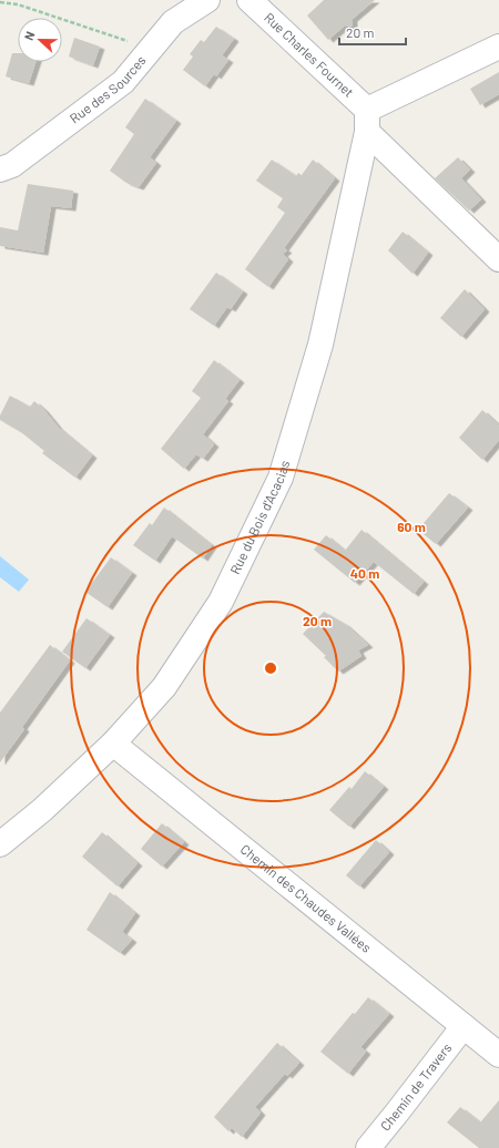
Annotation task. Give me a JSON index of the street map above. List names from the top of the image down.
{
  "streets": {
    "street": [
      "Rue Charles Fournet",
      "Rue des Sources",
      "Rue du Bois d'Acacias",
      "Chemin des Chaudes Vallées",
      "Chemin de Travers"
    ]
  },
  "crossings": [
    ["Rue Charles Fournet", "Rue du Bois d'Acacias"],
    ["Rue du Bois d'Acacias", "Chemin des Chaudes Vallées"],
    ["Chemin des Chaudes Vallées", "Chemin de Travers"]
  ],
  "scale_bar": "20 m",
  "north": "left",
  "rings": ["60 m", "40 m", "20 m"]
}
